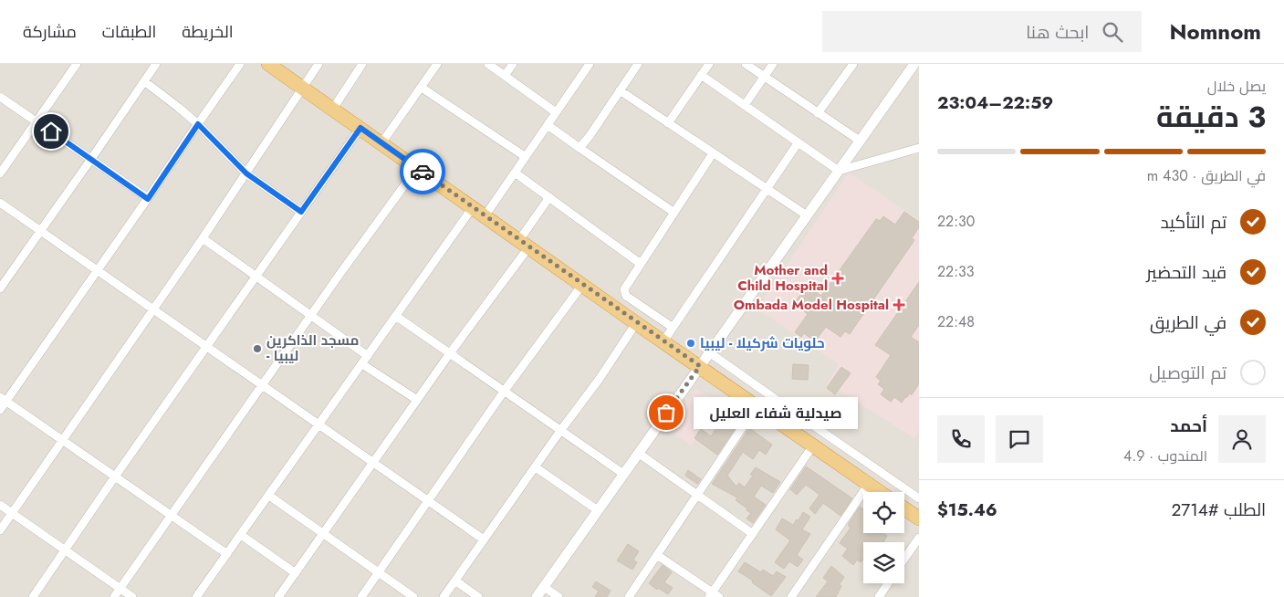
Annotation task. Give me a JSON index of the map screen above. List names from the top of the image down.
{
  "places": {
    "health": ["Mother and Child Hospital", "Ombada Model Hospital"],
    "other": ["حلويات شركيلا - ليبيا", "مسجد الذاكرين - ليبيا", "صيدلية شفاء العليل"]
  },
  "page": {
    "header": "Nomnom",
    "search": "ابحث هنا",
    "nav": ["الخريطة", "الطبقات", "مشاركة"],
    "heading": ["3 دقيقة", "يصل خلال", "22:59–23:04"],
    "panel": [
      "أحمد",
      "المندوب · 4.9",
      "الطلب #2714",
      "$15.46"
    ],
    "bar": "في الطريق · 430 m",
    "list": [
      ["تم التأكيد", "22:30"],
      ["قيد التحضير", "22:33"],
      ["في الطريق", "22:48"],
      "تم التوصيل"
    ],
    "bubble": "صيدلية شفاء العليل"
  }
}
